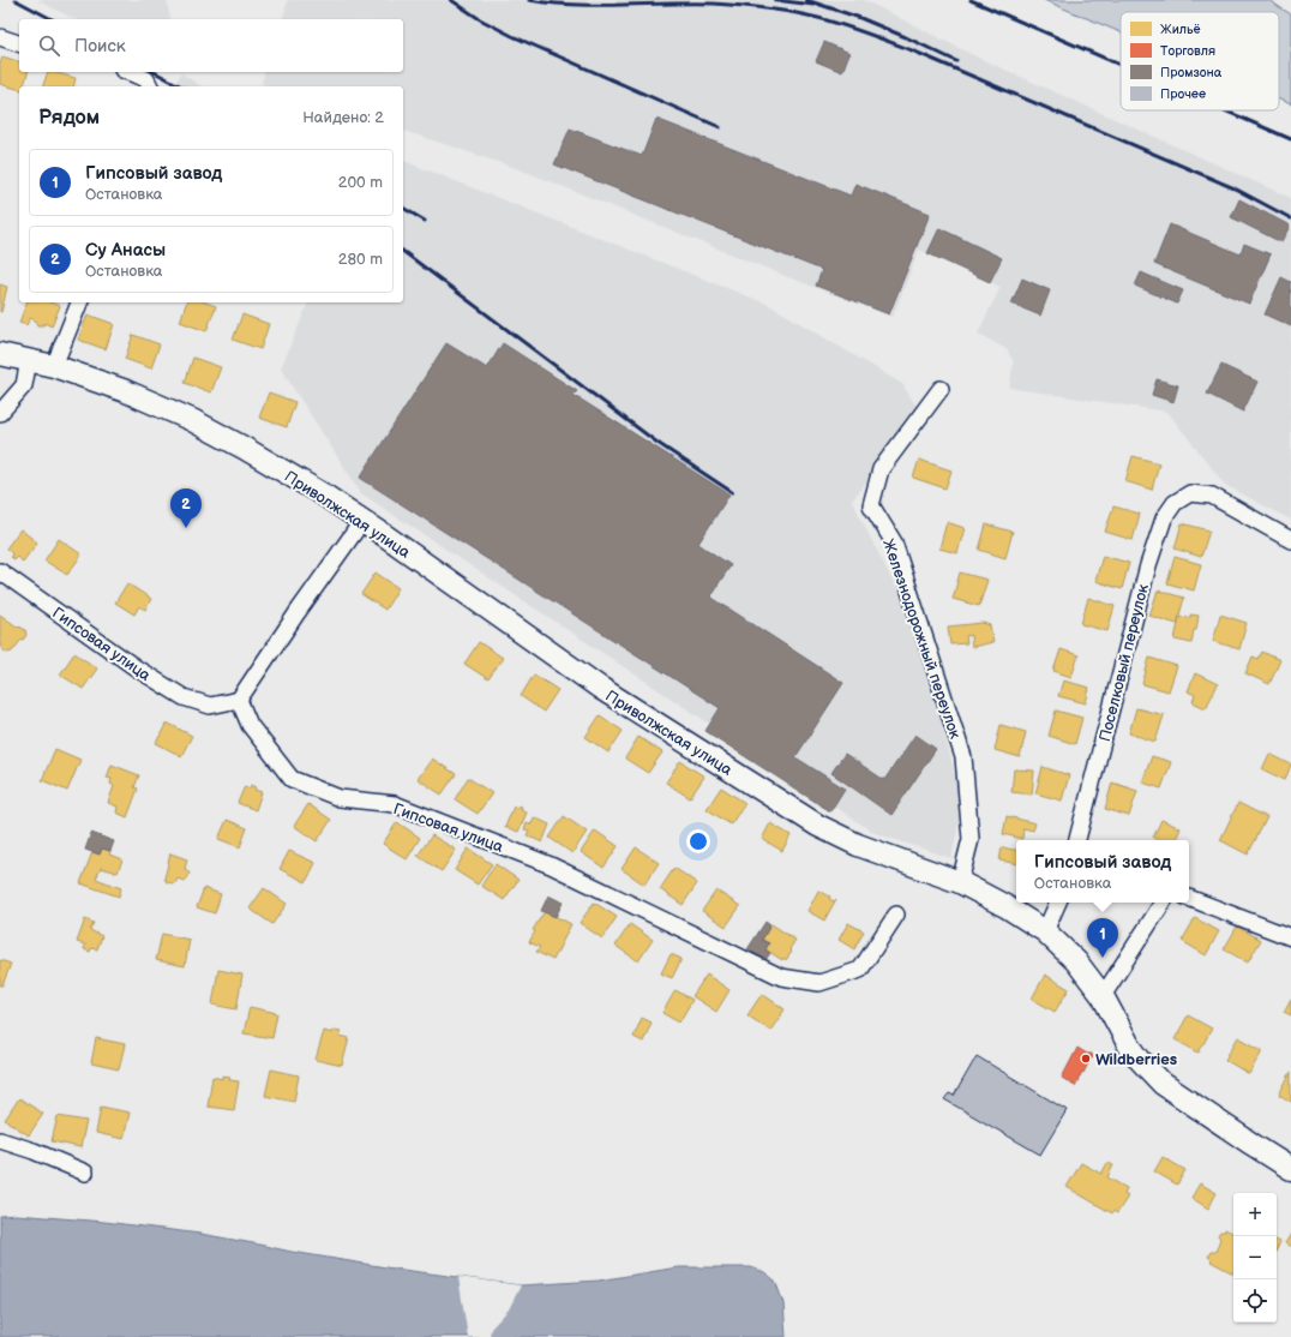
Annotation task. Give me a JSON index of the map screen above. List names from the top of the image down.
{
  "streets": {
    "main road": ["Приволжская улица"],
    "street": ["Железнодорожный переулок", "Гипсовая улица", "Поселковый переулок"]
  },
  "crossings": [
    ["Приволжская улица", "Железнодорожный переулок"]
  ],
  "places": ["Wildberries"],
  "legend": [
    "Жильё",
    "Торговля",
    "Промзона",
    "Прочее"
  ],
  "page": {
    "search": "Поиск",
    "heading": ["Рядом", "Найдено: 2"],
    "list": [
      {
        "mark": "1",
        "name": "Гипсовый завод",
        "note": "Остановка",
        "value": "200 m"
      },
      {
        "mark": "2",
        "name": "Су Анасы",
        "note": "Остановка",
        "value": "280 m"
      }
    ],
    "pins": ["2", "1"],
    "popup": ["Гипсовый завод", "Остановка"],
    "map_buttons": ["+", "−"]
  }
}
